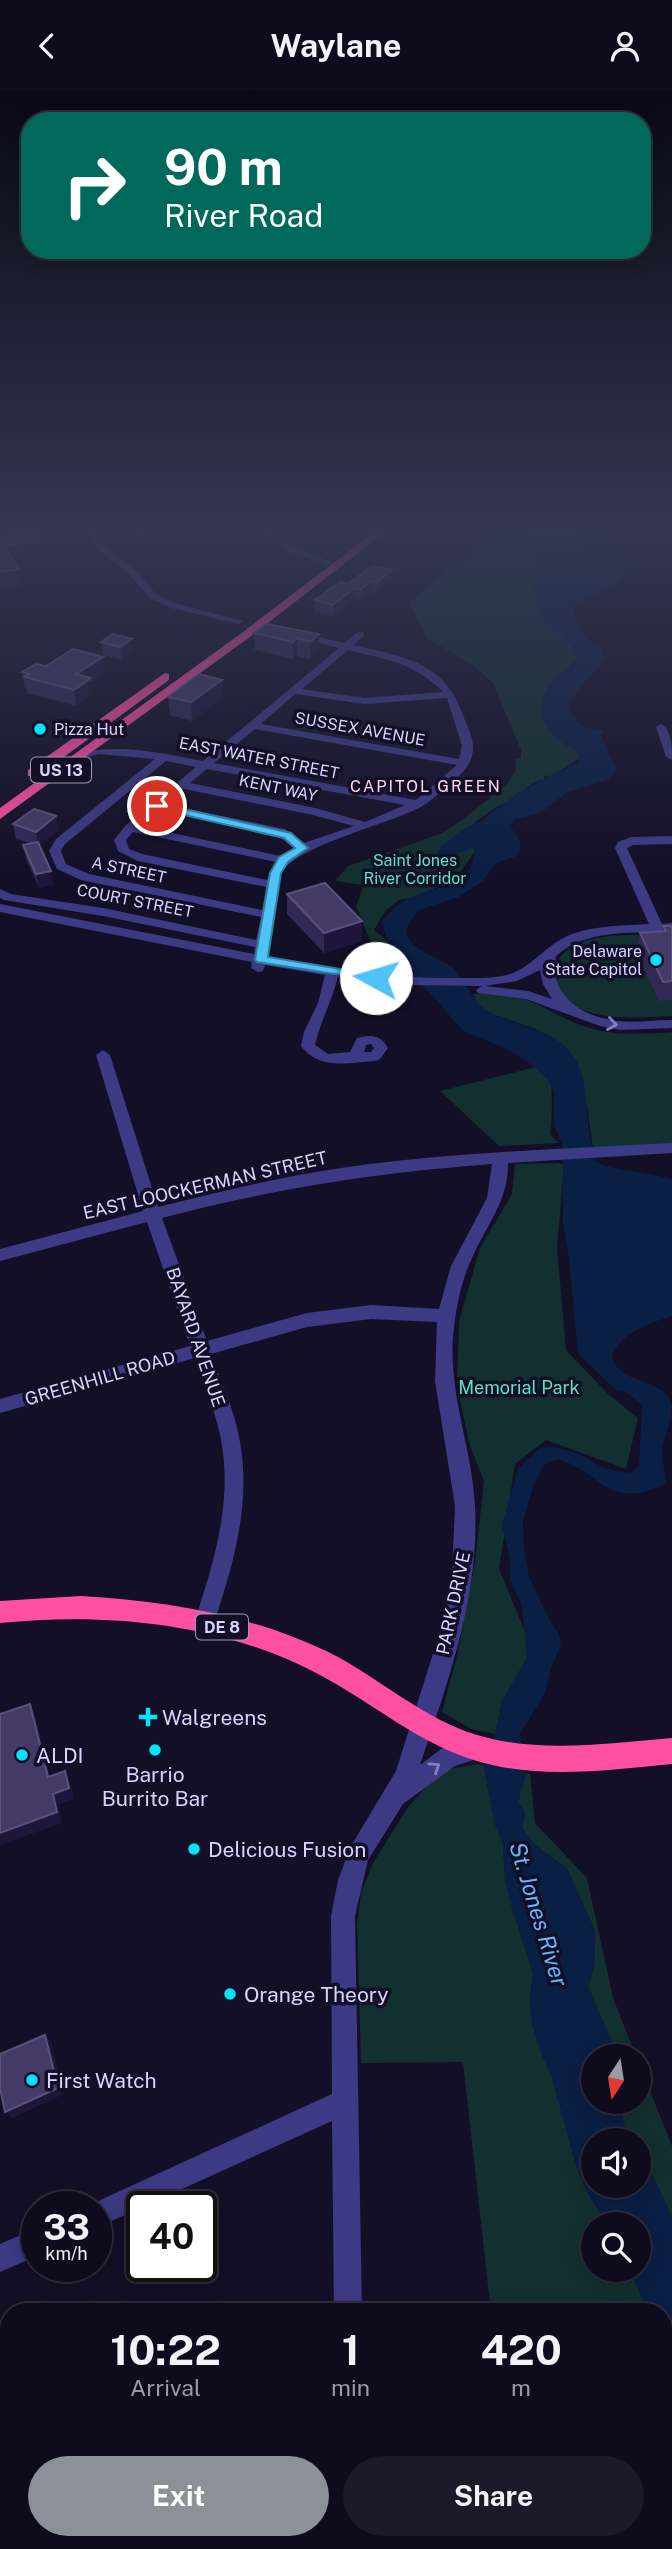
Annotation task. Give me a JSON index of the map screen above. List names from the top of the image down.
{
  "streets": {
    "highway": ["US 13", "DE 8"],
    "street": [
      "SUSSEX AVENUE",
      "EAST WATER STREET",
      "KENT WAY",
      "A STREET",
      "COURT STREET",
      "EAST LOOCKERMAN STREET",
      "BAYARD AVENUE",
      "GREENHILL ROAD",
      "PARK DRIVE"
    ]
  },
  "crossings": [
    ["EAST WATER STREET", "US 13"],
    ["EAST WATER STREET", "A STREET"],
    ["EAST LOOCKERMAN STREET", "BAYARD AVENUE"],
    ["EAST LOOCKERMAN STREET", "PARK DRIVE"],
    ["BAYARD AVENUE", "GREENHILL ROAD"],
    ["BAYARD AVENUE", "DE 8"],
    ["GREENHILL ROAD", "PARK DRIVE"],
    ["PARK DRIVE", "DE 8"]
  ],
  "districts": ["CAPITOL GREEN"],
  "water": ["St. Jones River"],
  "parks": ["Saint Jones River Corridor", "Memorial Park"],
  "places": {
    "other": [
      "Pizza Hut",
      "Delaware State Capitol",
      "Barrio Burrito Bar",
      "ALDI",
      "Delicious Fusion",
      "Orange Theory",
      "First Watch"
    ],
    "health": ["Walgreens"]
  },
  "north": "bottom",
  "page": {
    "header": "Waylane",
    "turn": ["90 m", "River Road"],
    "speed": "33 km/h",
    "limit": "40",
    "eta": [
      "10:22",
      "Arrival",
      "1",
      "min",
      "420",
      "m"
    ],
    "buttons": ["Exit", "Share"]
  }
}
